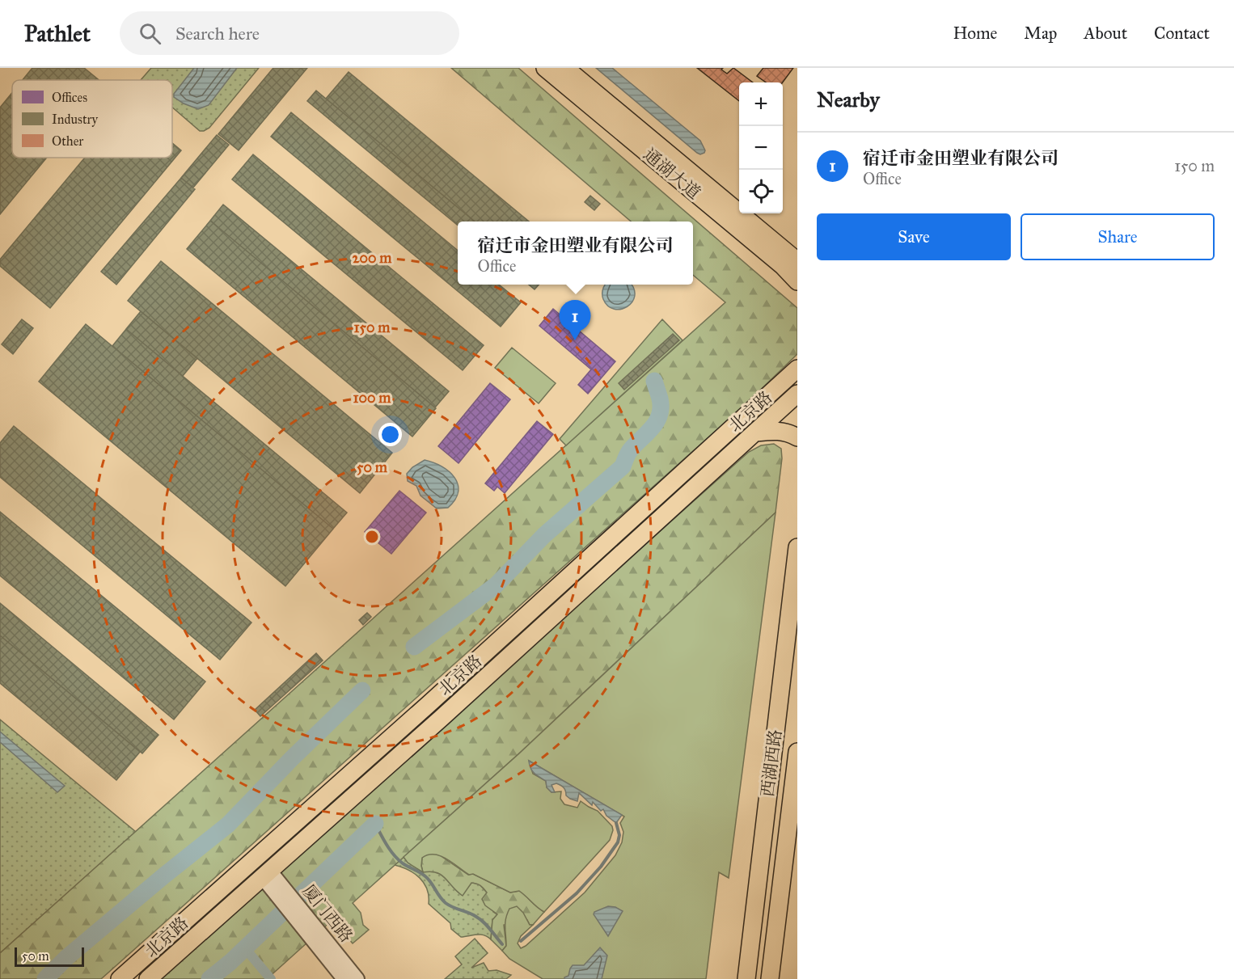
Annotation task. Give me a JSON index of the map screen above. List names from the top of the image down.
{
  "streets": {
    "main road": ["通湖大道", "北京路", "西湖西路"],
    "street": ["厦门西路"]
  },
  "crossings": [
    ["北京路", "厦门西路"]
  ],
  "legend": ["Offices", "Industry", "Other"],
  "scale_bar": "50 m",
  "page": {
    "header": "Pathlet",
    "search": "Search here",
    "nav": [
      "Home",
      "Map",
      "About",
      "Contact"
    ],
    "heading": "Nearby",
    "map_buttons": ["+", "−"],
    "list": [
      {
        "mark": "1",
        "name": "宿迁市金田塑业有限公司",
        "note": "Office",
        "value": "150 m"
      }
    ],
    "buttons": ["Save", "Share"],
    "popup": ["宿迁市金田塑业有限公司", "Office"],
    "pins": "1",
    "scale": "50 m"
  },
  "rings": [
    "200 m",
    "150 m",
    "100 m",
    "50 m"
  ]
}
